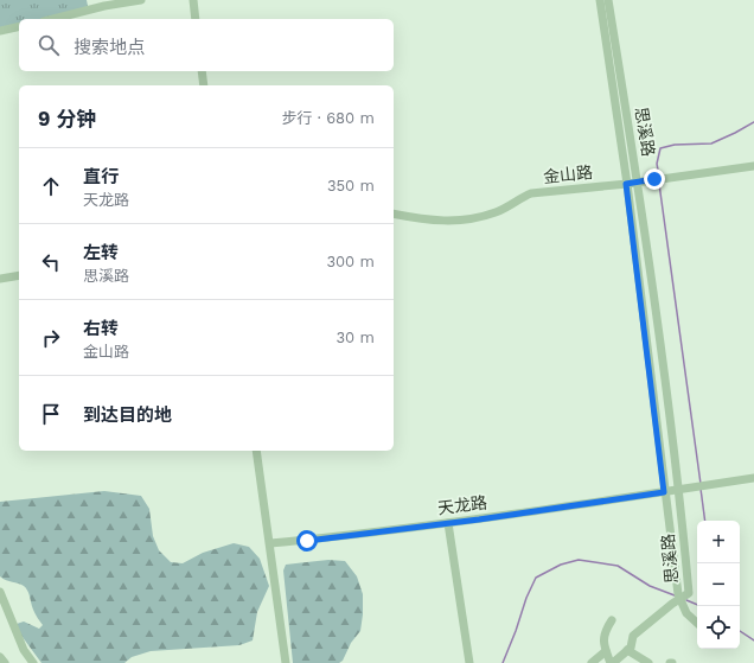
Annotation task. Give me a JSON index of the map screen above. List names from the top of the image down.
{
  "streets": {
    "street": ["思溪路", "金山路", "天龙路"]
  },
  "crossings": [
    ["思溪路", "金山路"],
    ["思溪路", "天龙路"]
  ],
  "page": {
    "search": "搜索地点",
    "heading": ["9 分钟", "步行 · 680 m"],
    "list": [
      ["直行", "天龙路", "350 m"],
      ["左转", "思溪路", "300 m"],
      ["右转", "金山路", "30 m"],
      "到达目的地"
    ],
    "map_buttons": ["+", "−"]
  }
}
